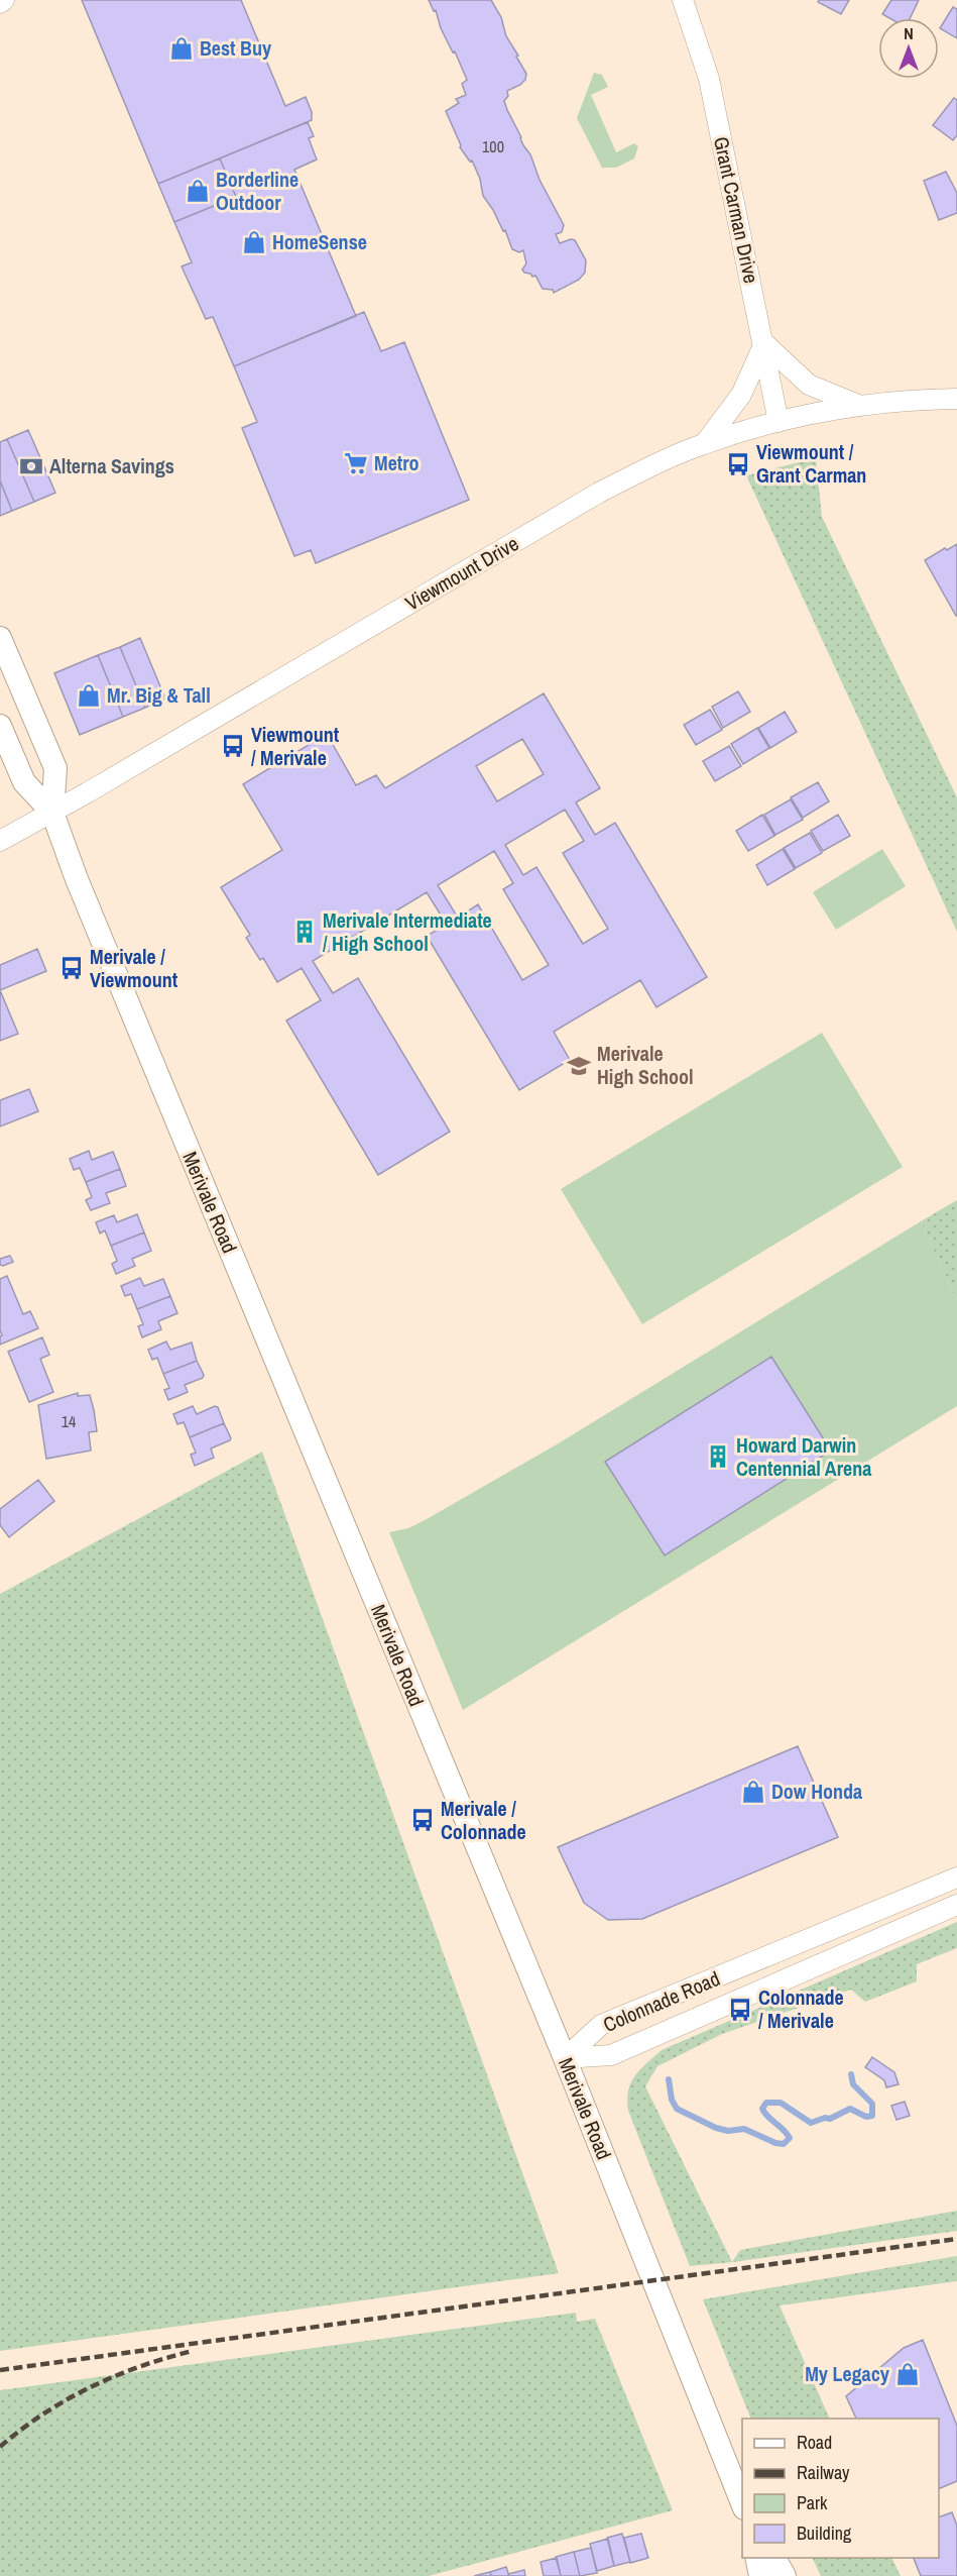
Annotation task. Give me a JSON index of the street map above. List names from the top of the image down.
{
  "streets": {
    "main road": ["Merivale Road"],
    "street": ["Grant Carman Drive", "Viewmount Drive", "Colonnade Road"]
  },
  "crossings": [
    ["Grant Carman Drive", "Viewmount Drive"],
    ["Viewmount Drive", "Merivale Road"],
    ["Merivale Road", "Colonnade Road"]
  ],
  "places": {
    "shop": [
      "Best Buy",
      "Borderline Outdoor",
      "HomeSense",
      "Mr. Big & Tall",
      "Dow Honda",
      "My Legacy"
    ],
    "supermarket": ["Metro"],
    "bus stop": [
      "Viewmount / Grant Carman",
      "Viewmount / Merivale",
      "Merivale / Viewmount",
      "Merivale / Colonnade",
      "Colonnade / Merivale"
    ],
    "bank": ["Alterna Savings"],
    "building": ["Merivale Intermediate / High School", "Howard Darwin Centennial Arena"],
    "school or university": ["Merivale High School"]
  },
  "house_numbers": ["100", "14"],
  "legend": [
    "Road",
    "Railway",
    "Park",
    "Building"
  ],
  "north": "top"
}
